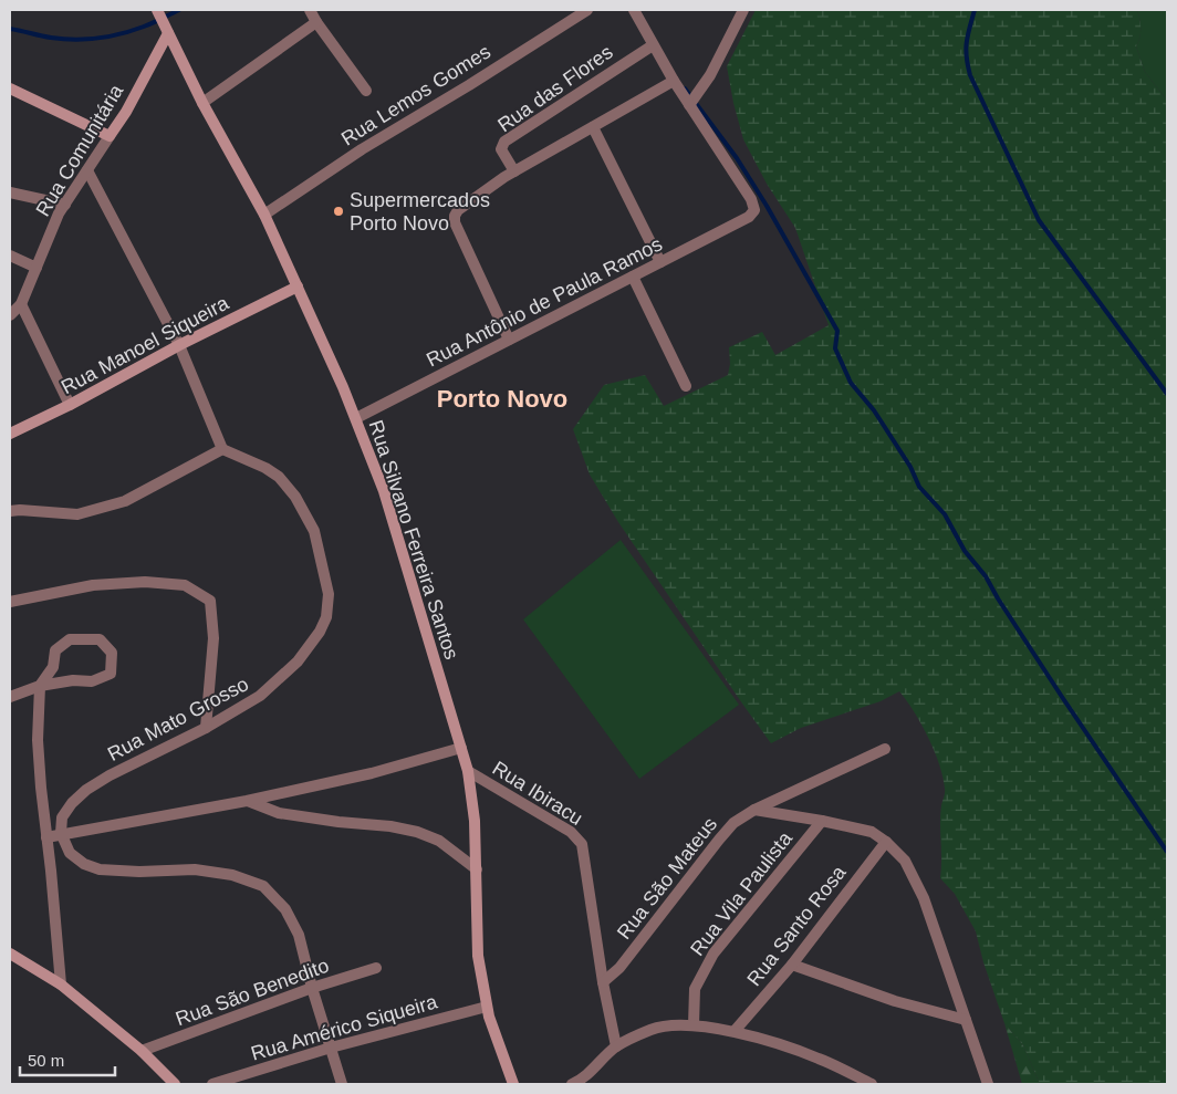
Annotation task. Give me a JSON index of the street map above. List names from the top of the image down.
{
  "streets": {
    "street": [
      "Rua das Flores",
      "Rua Lemos Gomes",
      "Rua Comunitária",
      "Rua Antônio de Paula Ramos",
      "Rua Manoel Siqueira",
      "Rua Silvano Ferreira Santos",
      "Rua Mato Grosso",
      "Rua Ibiracu",
      "Rua São Mateus",
      "Rua Vila Paulista",
      "Rua Santo Rosa",
      "Rua São Benedito",
      "Rua Américo Siqueira"
    ]
  },
  "crossings": [
    ["Rua Lemos Gomes", "Rua Silvano Ferreira Santos"],
    ["Rua Comunitária", "Rua Silvano Ferreira Santos"],
    ["Rua Antônio de Paula Ramos", "Rua Silvano Ferreira Santos"],
    ["Rua Manoel Siqueira", "Rua Silvano Ferreira Santos"],
    ["Rua Silvano Ferreira Santos", "Rua Ibiracu"],
    ["Rua Silvano Ferreira Santos", "Rua Américo Siqueira"],
    ["Rua Ibiracu", "Rua São Mateus"]
  ],
  "districts": ["Porto Novo"],
  "places": ["Supermercados Porto Novo"],
  "scale_bar": "50 m"
}
